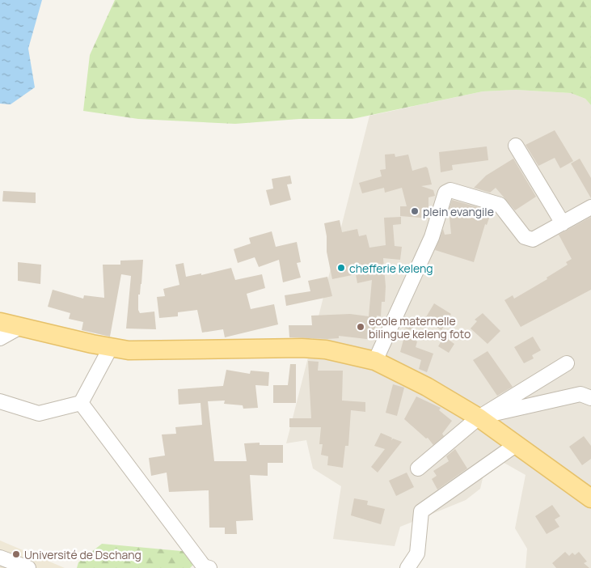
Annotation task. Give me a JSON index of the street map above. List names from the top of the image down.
{
  "places": [
    "plein evangile",
    "chefferie keleng",
    "ecole maternelle bilingue keleng foto",
    "Université de Dschang"
  ]
}
